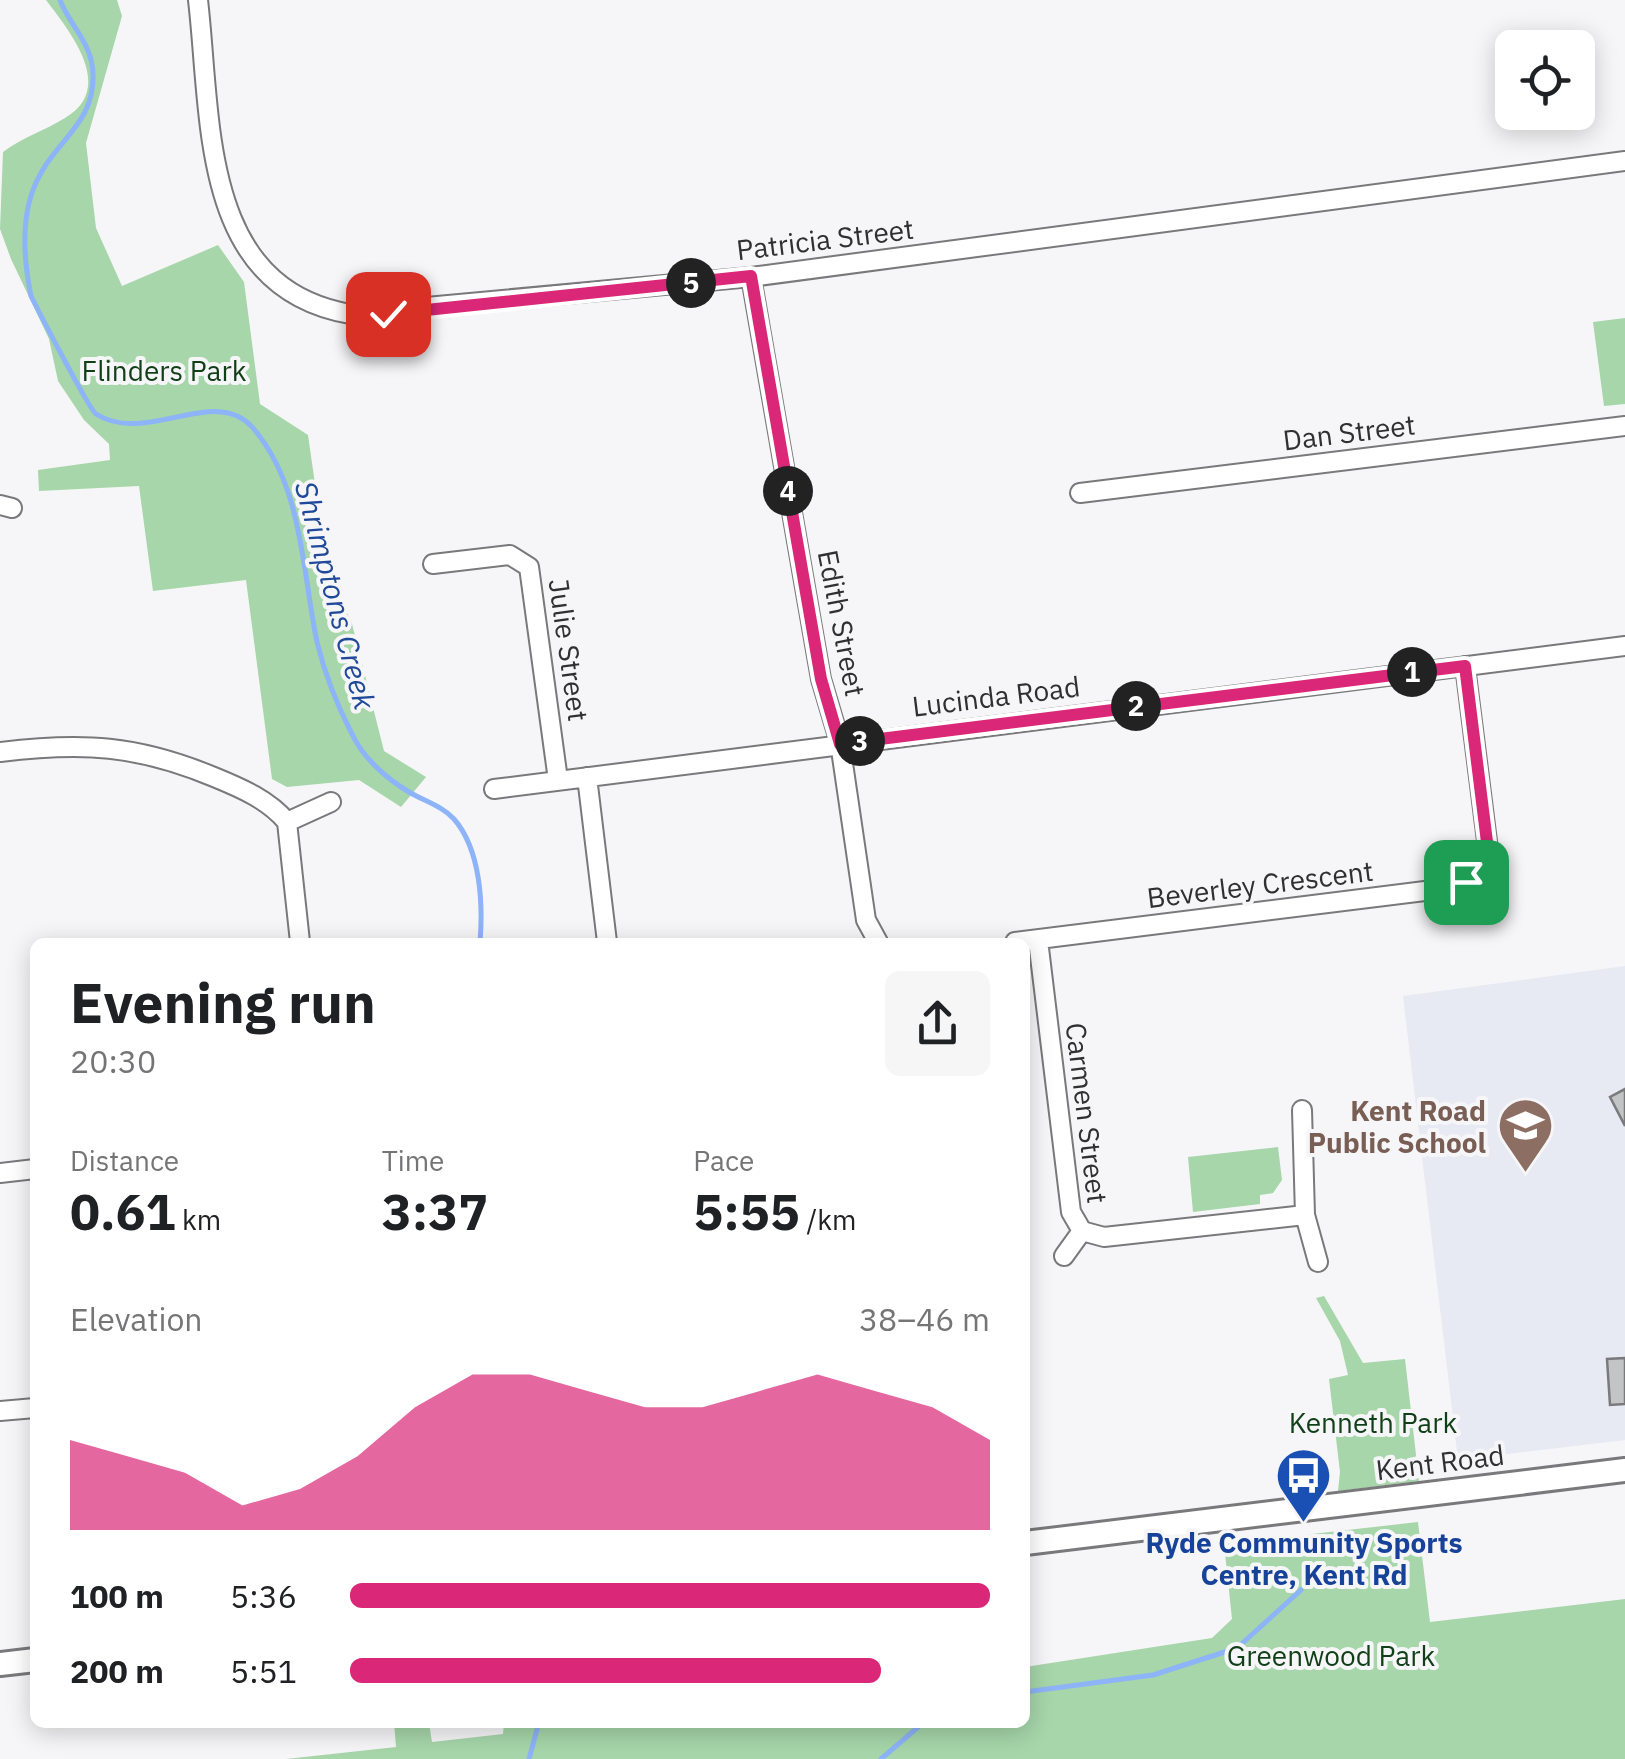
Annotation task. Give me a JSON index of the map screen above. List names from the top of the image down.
{
  "streets": {
    "street": [
      "Patricia Street",
      "Dan Street",
      "Edith Street",
      "Julie Street",
      "Lucinda Road",
      "Beverley Crescent",
      "Carmen Street",
      "Kent Road"
    ]
  },
  "crossings": [
    ["Patricia Street", "Edith Street"],
    ["Edith Street", "Lucinda Road"],
    ["Julie Street", "Lucinda Road"],
    ["Lucinda Road", "Beverley Crescent"],
    ["Beverley Crescent", "Carmen Street"]
  ],
  "water": ["Shrimptons Creek"],
  "parks": ["Flinders Park", "Kenneth Park", "Greenwood Park"],
  "places": {
    "school or university": ["Kent Road Public School"],
    "bus stop": ["Ryde Community Sports Centre, Kent Rd"]
  },
  "page": {
    "pins": [
      "5",
      "4",
      "1",
      "2",
      "3"
    ],
    "heading": ["Evening run", "20:30"],
    "stats": [
      ["Distance", "0.61 km"],
      ["Time", "3:37"],
      ["Pace", "5:55 /km"]
    ],
    "chart": ["Elevation", "38–46 m"],
    "list": [
      {
        "name": "100 m",
        "note": "5:36"
      },
      {
        "name": "200 m",
        "note": "5:51"
      }
    ]
  }
}
